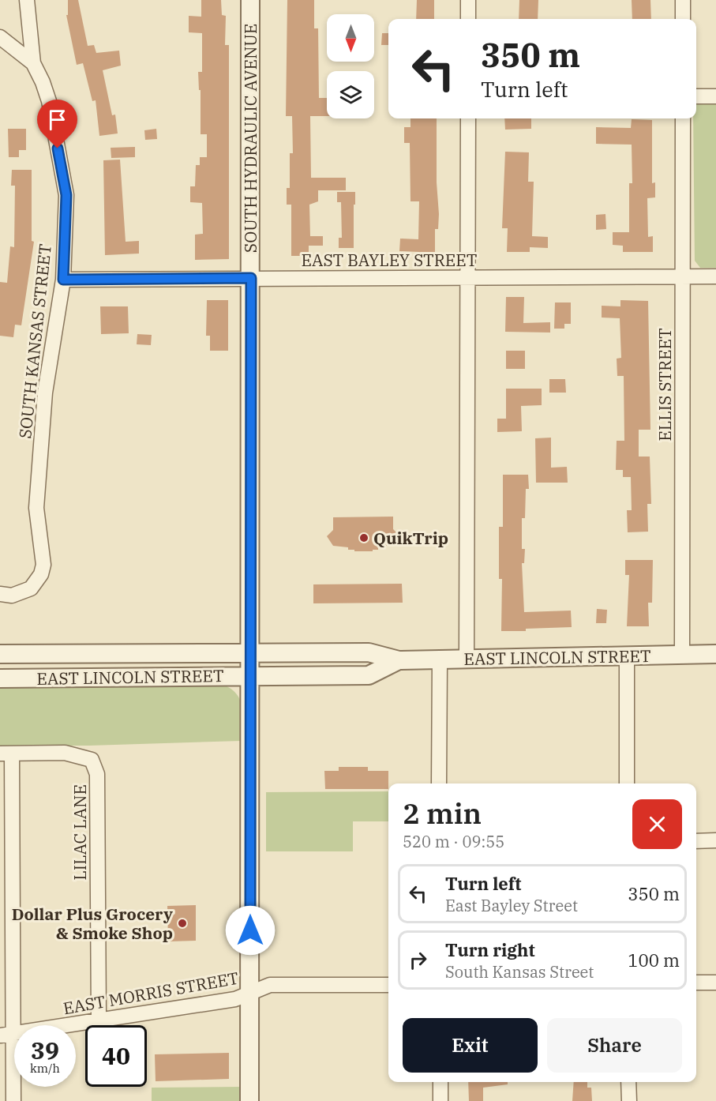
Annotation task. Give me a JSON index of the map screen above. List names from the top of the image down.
{
  "streets": {
    "street": [
      "SOUTH HYDRAULIC AVENUE",
      "EAST BAYLEY STREET",
      "SOUTH KANSAS STREET",
      "ELLIS STREET",
      "EAST LINCOLN STREET",
      "LILAC LANE",
      "EAST MORRIS STREET"
    ]
  },
  "crossings": [
    ["SOUTH HYDRAULIC AVENUE", "EAST BAYLEY STREET"],
    ["SOUTH HYDRAULIC AVENUE", "EAST LINCOLN STREET"],
    ["SOUTH HYDRAULIC AVENUE", "EAST MORRIS STREET"],
    ["EAST BAYLEY STREET", "SOUTH KANSAS STREET"],
    ["EAST BAYLEY STREET", "ELLIS STREET"],
    ["ELLIS STREET", "EAST LINCOLN STREET"],
    ["LILAC LANE", "EAST MORRIS STREET"]
  ],
  "places": ["QuikTrip", "Dollar Plus Grocery & Smoke Shop"],
  "north": "bottom",
  "page": {
    "turn": ["350 m", "Turn left"],
    "heading": ["2 min", "520 m · 09:55"],
    "list": [
      {
        "name": "Turn left",
        "note": "East Bayley Street",
        "value": "350 m"
      },
      {
        "name": "Turn right",
        "note": "South Kansas Street",
        "value": "100 m"
      }
    ],
    "buttons": ["Exit", "Share"],
    "speed": "39 km/h",
    "limit": "40"
  }
}
